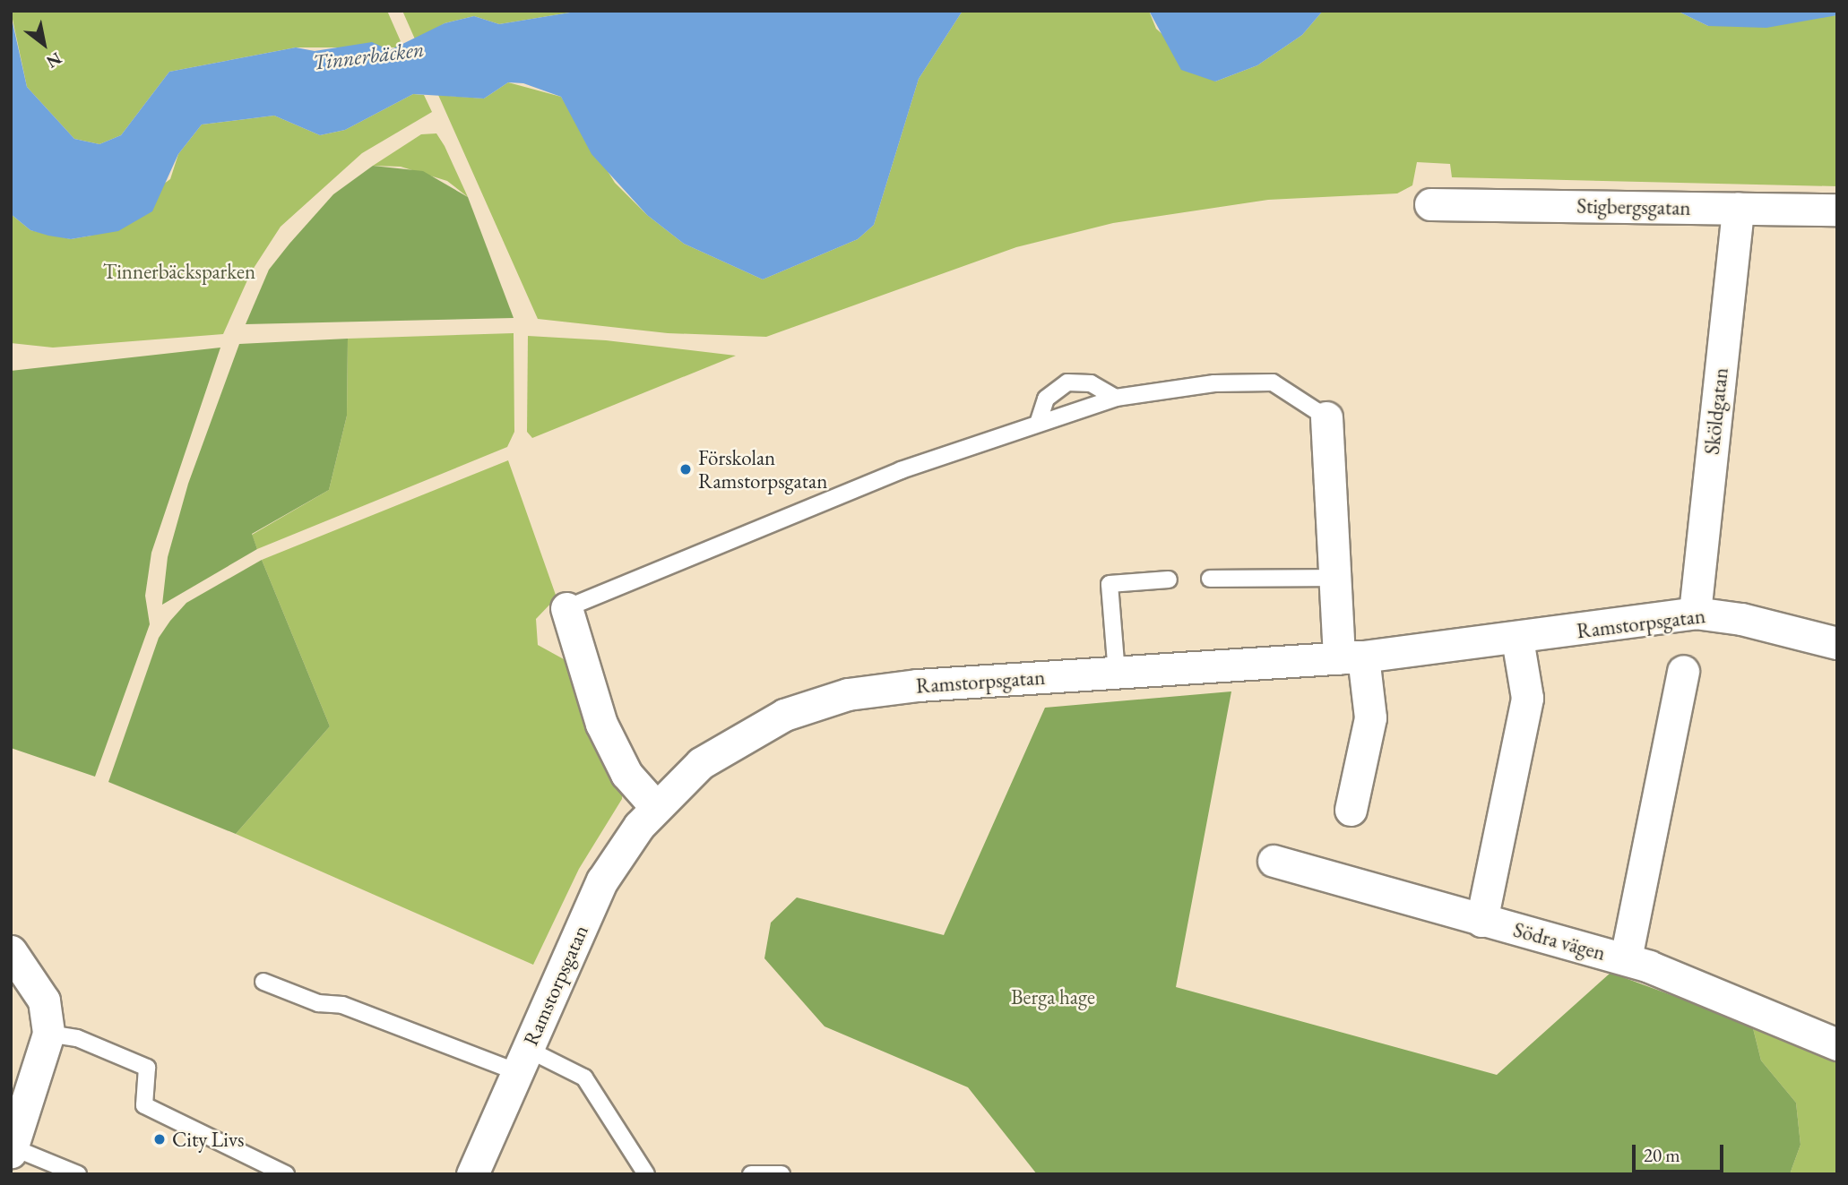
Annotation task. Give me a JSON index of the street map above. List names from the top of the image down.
{
  "streets": {
    "street": [
      "Stigbergsgatan",
      "Sköldgatan",
      "Ramstorpsgatan",
      "Södra vägen"
    ]
  },
  "crossings": [
    ["Stigbergsgatan", "Sköldgatan"],
    ["Sköldgatan", "Ramstorpsgatan"]
  ],
  "water": ["Tinnerbäcken"],
  "parks": ["Tinnerbäcksparken", "Berga hage"],
  "places": ["Förskolan Ramstorpsgatan", "City Livs"],
  "scale_bar": "20 m",
  "north": "bottom right"
}
